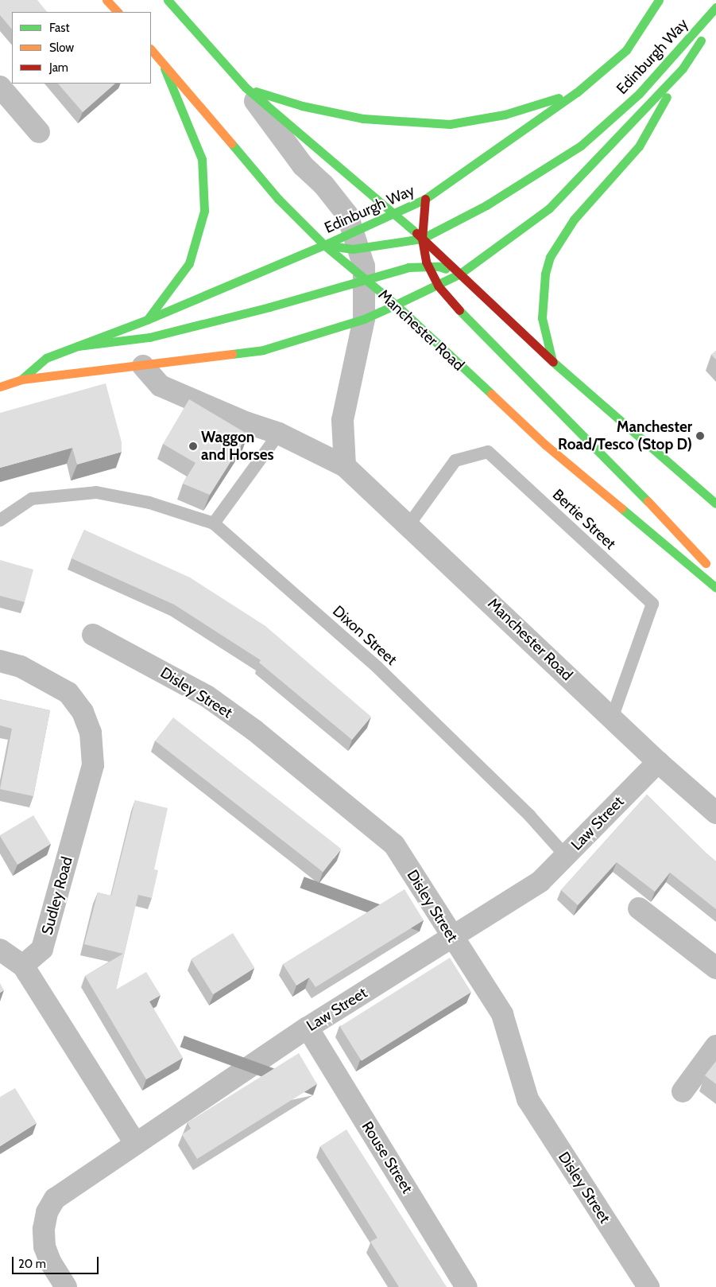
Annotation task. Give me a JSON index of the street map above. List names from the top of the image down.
{
  "streets": {
    "main road": ["Edinburgh Way", "Manchester Road"],
    "street": [
      "Disley Street",
      "Law Street",
      "Sudley Road",
      "Rouse Street"
    ],
    "lane": ["Bertie Street", "Dixon Street"]
  },
  "crossings": [
    ["Edinburgh Way", "Manchester Road"],
    ["Manchester Road", "Bertie Street"],
    ["Manchester Road", "Law Street"],
    ["Dixon Street", "Law Street"],
    ["Disley Street", "Law Street"],
    ["Law Street", "Rouse Street"]
  ],
  "places": ["Manchester Road/Tesco (Stop D)", "Waggon and Horses"],
  "legend": ["Fast", "Slow", "Jam"],
  "scale_bar": "20 m"
}
